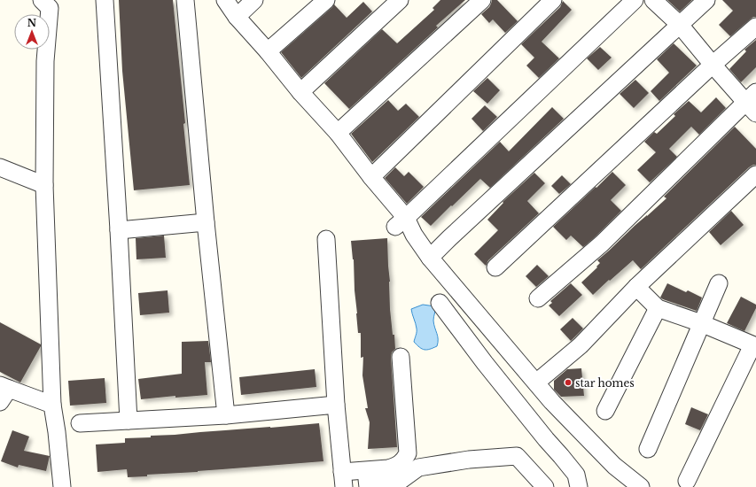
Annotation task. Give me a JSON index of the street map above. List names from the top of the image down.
{
  "places": ["star homes"],
  "north": "top"
}
